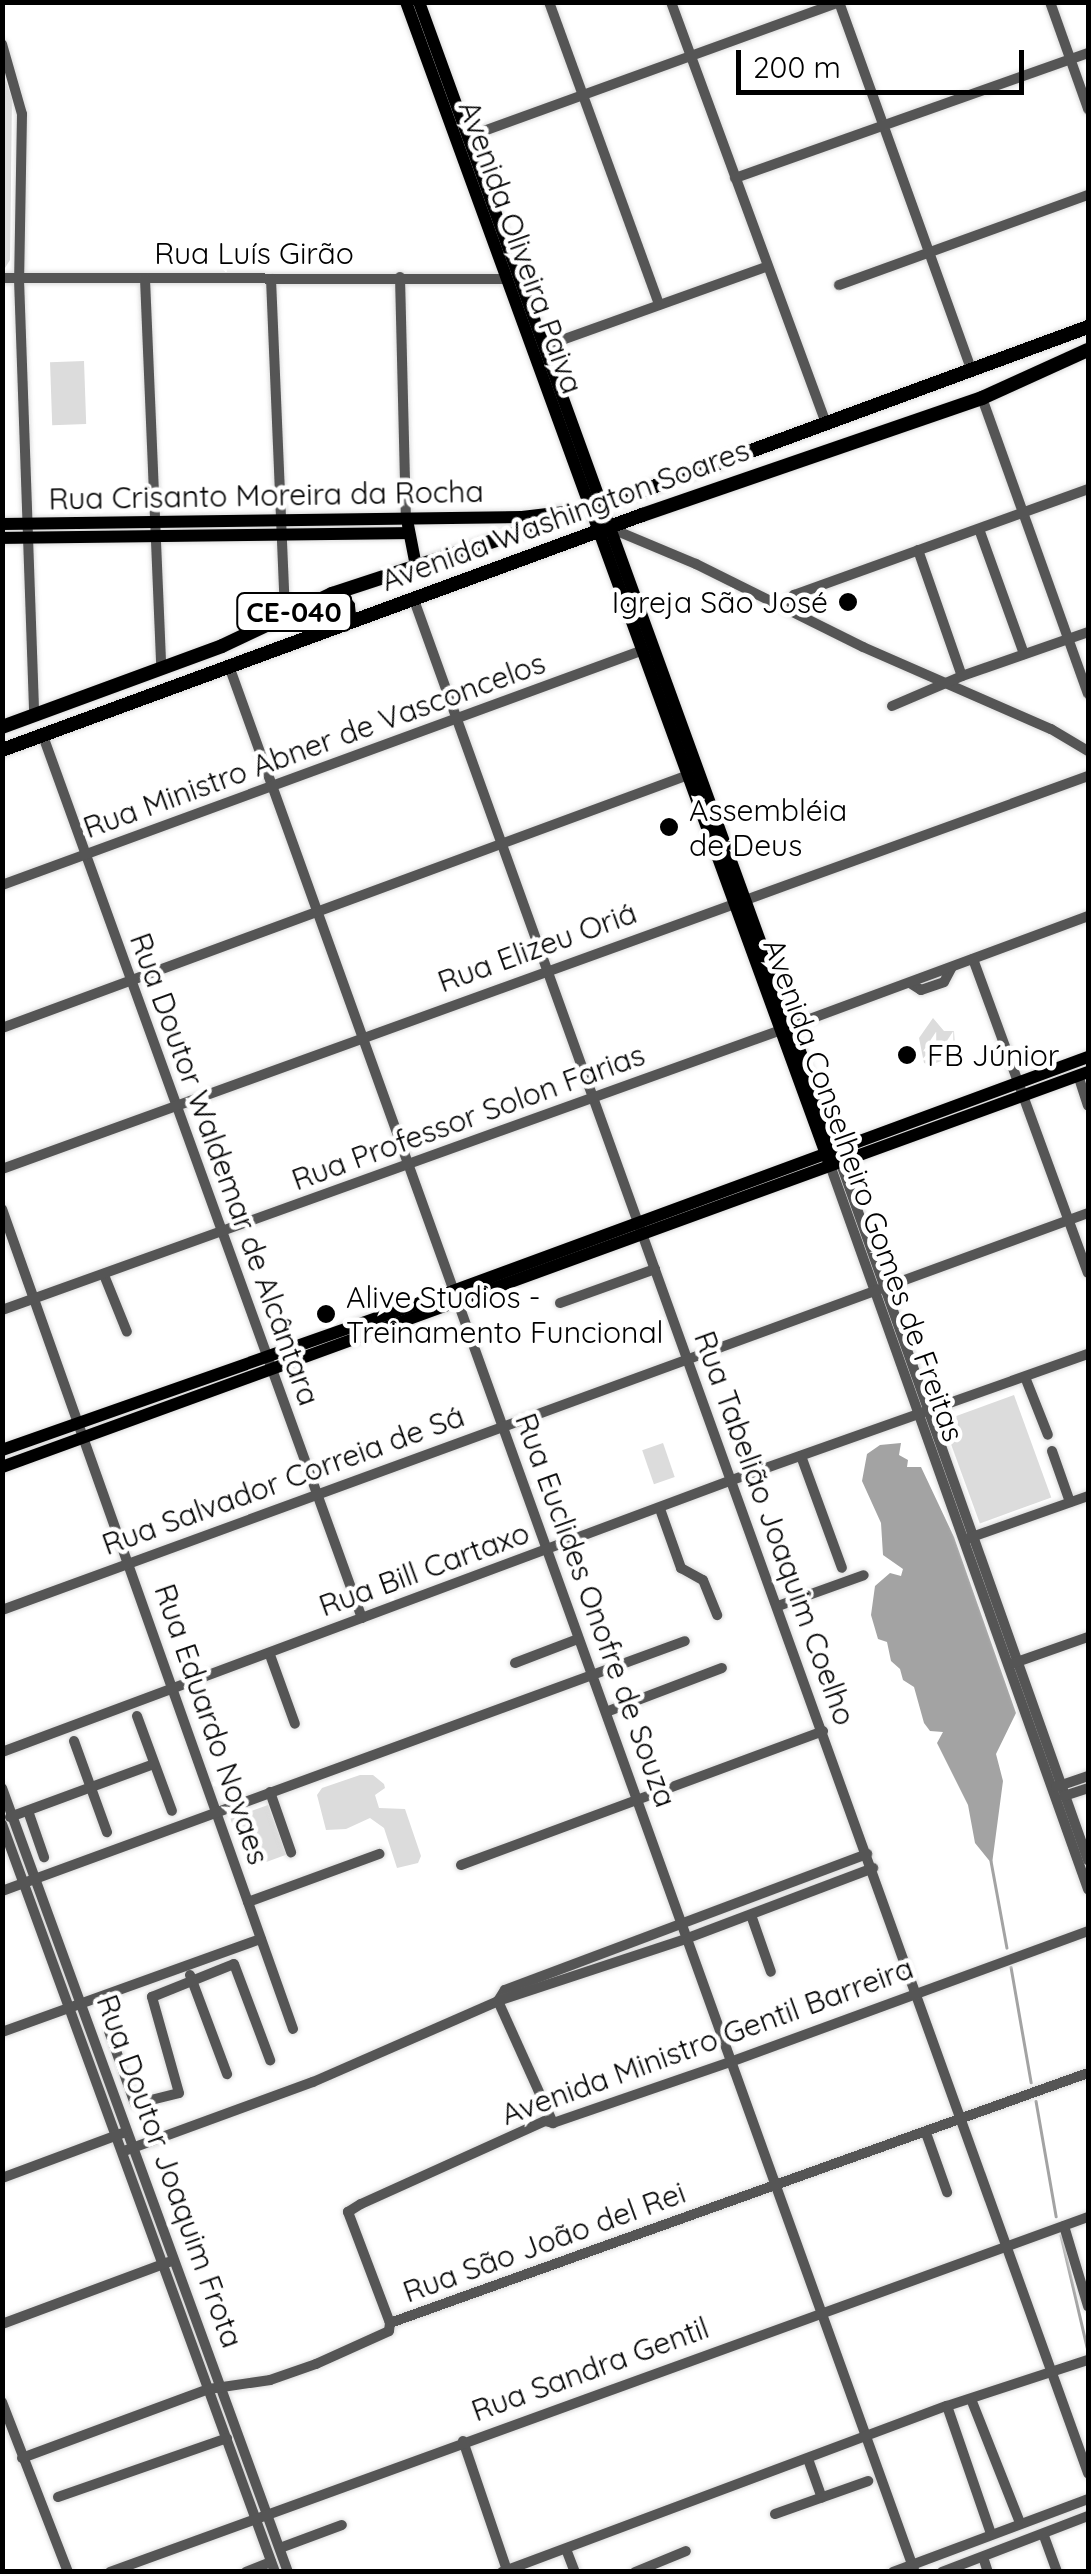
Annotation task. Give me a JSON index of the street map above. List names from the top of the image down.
{
  "streets": {
    "highway": ["Avenida Washington Soares", "CE-040"],
    "main road": ["Avenida Oliveira Paiva", "Rua Crisanto Moreira da Rocha", "Avenida Conselheiro Gomes de Freitas"],
    "street": [
      "Rua Luís Girão",
      "Rua Ministro Abner de Vasconcelos",
      "Rua Elizeu Oriá",
      "Rua Professor Solon Farias",
      "Rua Doutor Waldemar de Alcântara",
      "Rua Salvador Correia de Sá",
      "Rua Tabelião Joaquim Coelho",
      "Rua Bill Cartaxo",
      "Rua Euclides Onofre de Souza",
      "Rua Eduardo Novaes",
      "Avenida Ministro Gentil Barreira",
      "Rua Doutor Joaquim Frota",
      "Rua São João del Rei",
      "Rua Sandra Gentil"
    ]
  },
  "crossings": [
    ["Avenida Oliveira Paiva", "Rua Luís Girão"],
    ["Avenida Oliveira Paiva", "Rua Crisanto Moreira da Rocha"],
    ["Avenida Oliveira Paiva", "Avenida Washington Soares"],
    ["Avenida Oliveira Paiva", "Avenida Conselheiro Gomes de Freitas"],
    ["Rua Crisanto Moreira da Rocha", "Avenida Washington Soares"],
    ["Rua Crisanto Moreira da Rocha", "Avenida Conselheiro Gomes de Freitas"],
    ["Avenida Washington Soares", "Rua Doutor Waldemar de Alcântara"],
    ["Avenida Washington Soares", "Avenida Conselheiro Gomes de Freitas"],
    ["Avenida Washington Soares", "Rua Tabelião Joaquim Coelho"],
    ["Avenida Washington Soares", "Rua Euclides Onofre de Souza"],
    ["Rua Ministro Abner de Vasconcelos", "Rua Doutor Waldemar de Alcântara"],
    ["Rua Ministro Abner de Vasconcelos", "Avenida Conselheiro Gomes de Freitas"],
    ["Rua Ministro Abner de Vasconcelos", "Rua Tabelião Joaquim Coelho"],
    ["Rua Ministro Abner de Vasconcelos", "Rua Euclides Onofre de Souza"],
    ["Rua Elizeu Oriá", "Rua Doutor Waldemar de Alcântara"],
    ["Rua Elizeu Oriá", "Avenida Conselheiro Gomes de Freitas"],
    ["Rua Elizeu Oriá", "Rua Tabelião Joaquim Coelho"],
    ["Rua Elizeu Oriá", "Rua Euclides Onofre de Souza"],
    ["Rua Professor Solon Farias", "Rua Doutor Waldemar de Alcântara"],
    ["Rua Professor Solon Farias", "Avenida Conselheiro Gomes de Freitas"],
    ["Rua Professor Solon Farias", "Rua Tabelião Joaquim Coelho"],
    ["Rua Professor Solon Farias", "Rua Euclides Onofre de Souza"],
    ["Rua Professor Solon Farias", "Rua Eduardo Novaes"],
    ["Rua Doutor Waldemar de Alcântara", "Rua Salvador Correia de Sá"],
    ["Rua Doutor Waldemar de Alcântara", "Rua Bill Cartaxo"],
    ["Avenida Conselheiro Gomes de Freitas", "Rua Salvador Correia de Sá"],
    ["Avenida Conselheiro Gomes de Freitas", "Rua Bill Cartaxo"],
    ["Rua Salvador Correia de Sá", "Rua Tabelião Joaquim Coelho"],
    ["Rua Salvador Correia de Sá", "Rua Euclides Onofre de Souza"],
    ["Rua Salvador Correia de Sá", "Rua Eduardo Novaes"],
    ["Rua Tabelião Joaquim Coelho", "Rua Bill Cartaxo"],
    ["Rua Tabelião Joaquim Coelho", "Avenida Ministro Gentil Barreira"],
    ["Rua Tabelião Joaquim Coelho", "Rua São João del Rei"],
    ["Rua Tabelião Joaquim Coelho", "Rua Sandra Gentil"],
    ["Rua Bill Cartaxo", "Rua Euclides Onofre de Souza"],
    ["Rua Bill Cartaxo", "Rua Eduardo Novaes"],
    ["Rua Euclides Onofre de Souza", "Avenida Ministro Gentil Barreira"],
    ["Rua Euclides Onofre de Souza", "Rua São João del Rei"],
    ["Rua Euclides Onofre de Souza", "Rua Sandra Gentil"],
    ["Avenida Ministro Gentil Barreira", "Rua São João del Rei"],
    ["Rua Doutor Joaquim Frota", "Rua São João del Rei"],
    ["Rua Doutor Joaquim Frota", "Rua Sandra Gentil"]
  ],
  "places": [
    "Igreja São José",
    "Assembléia de Deus",
    "FB Júnior",
    "Alive Studios - Treinamento Funcional"
  ],
  "scale_bar": "200 m"
}
